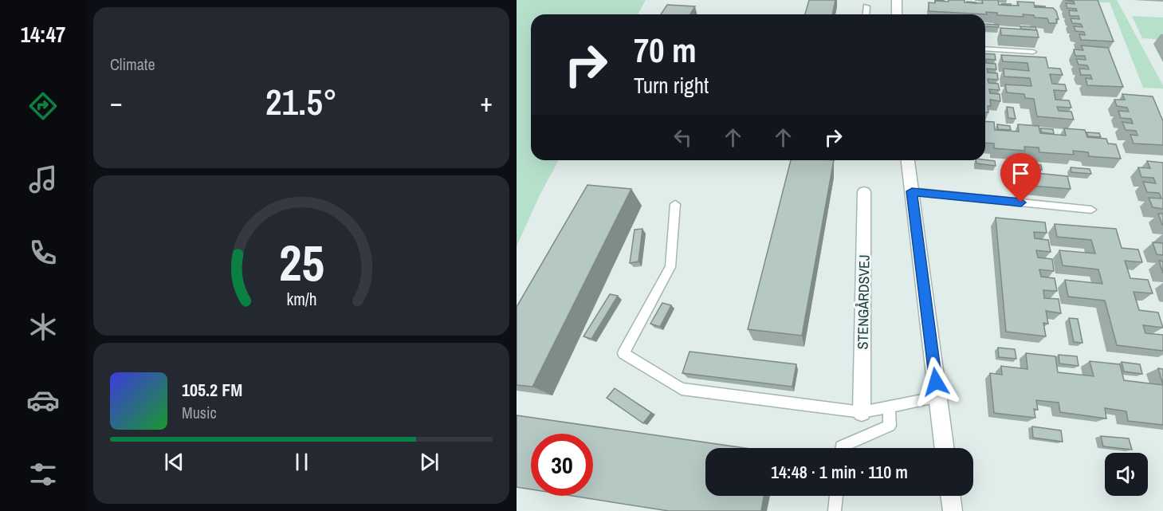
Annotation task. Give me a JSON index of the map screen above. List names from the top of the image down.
{
  "streets": {
    "street": ["STENGÅRDSVEJ"]
  },
  "page": {
    "tabs": "14:47",
    "tile": "Climate",
    "turn": ["70 m", "Turn right"],
    "heat": ["−", "21.5°", "+"],
    "song": ["105.2 FM", "Music"],
    "limit": "30",
    "trip": "14:48 · 1 min · 110 m",
    "gauge": ["25", "km/h"]
  }
}
